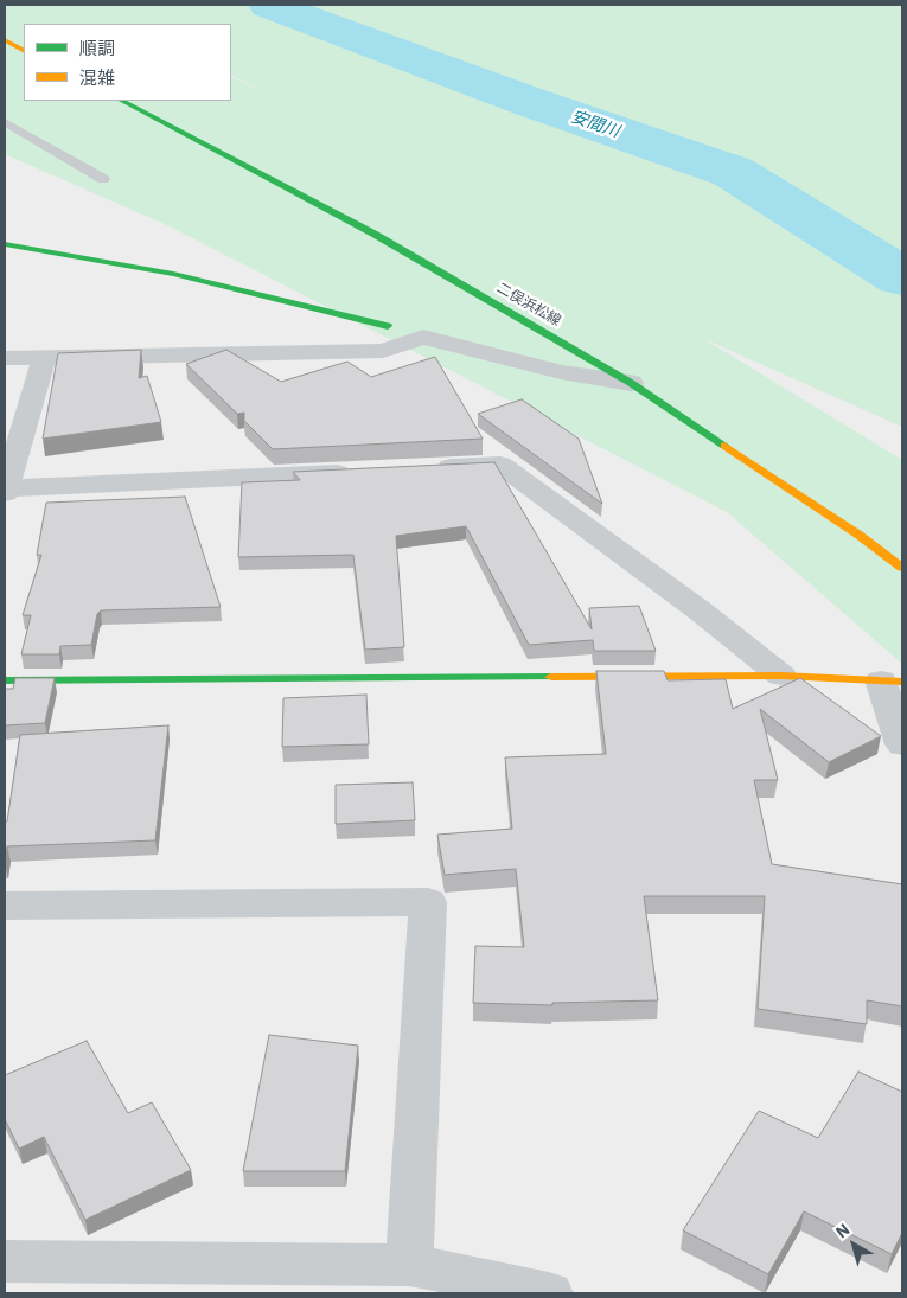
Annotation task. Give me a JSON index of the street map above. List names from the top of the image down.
{
  "streets": {
    "main road": ["二俣浜松線"]
  },
  "water": ["安間川"],
  "legend": ["順調", "混雑"],
  "north": "top left"
}
